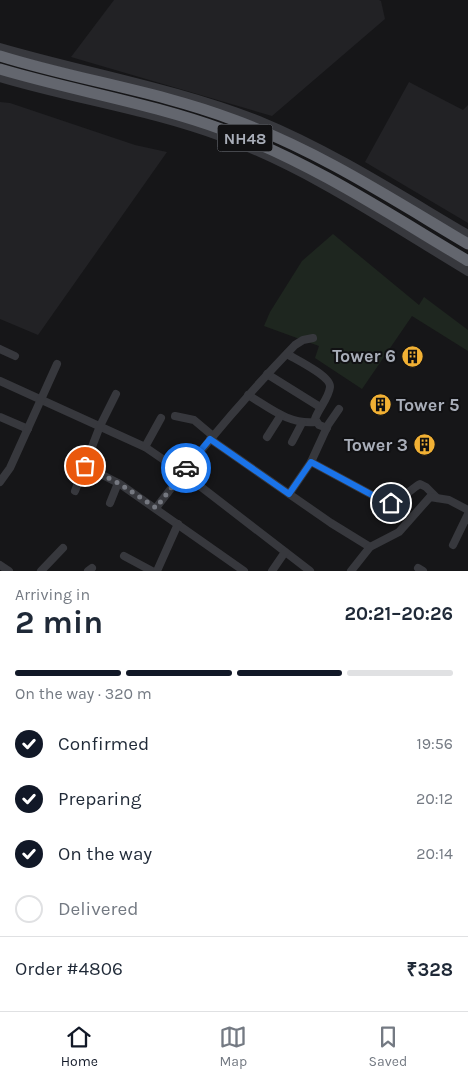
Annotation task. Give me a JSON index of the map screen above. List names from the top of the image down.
{
  "streets": {
    "highway": ["NH48"]
  },
  "places": {
    "building": ["Tower 6", "Tower 5", "Tower 3"]
  },
  "page": {
    "heading": ["2 min", "Arriving in", "20:21–20:26"],
    "panel": ["Order #4806", "₹328"],
    "bar": "On the way · 320 m",
    "list": [
      ["Confirmed", "19:56"],
      ["Preparing", "20:12"],
      ["On the way", "20:14"],
      "Delivered"
    ],
    "tabs": ["Home", "Map", "Saved"]
  }
}
